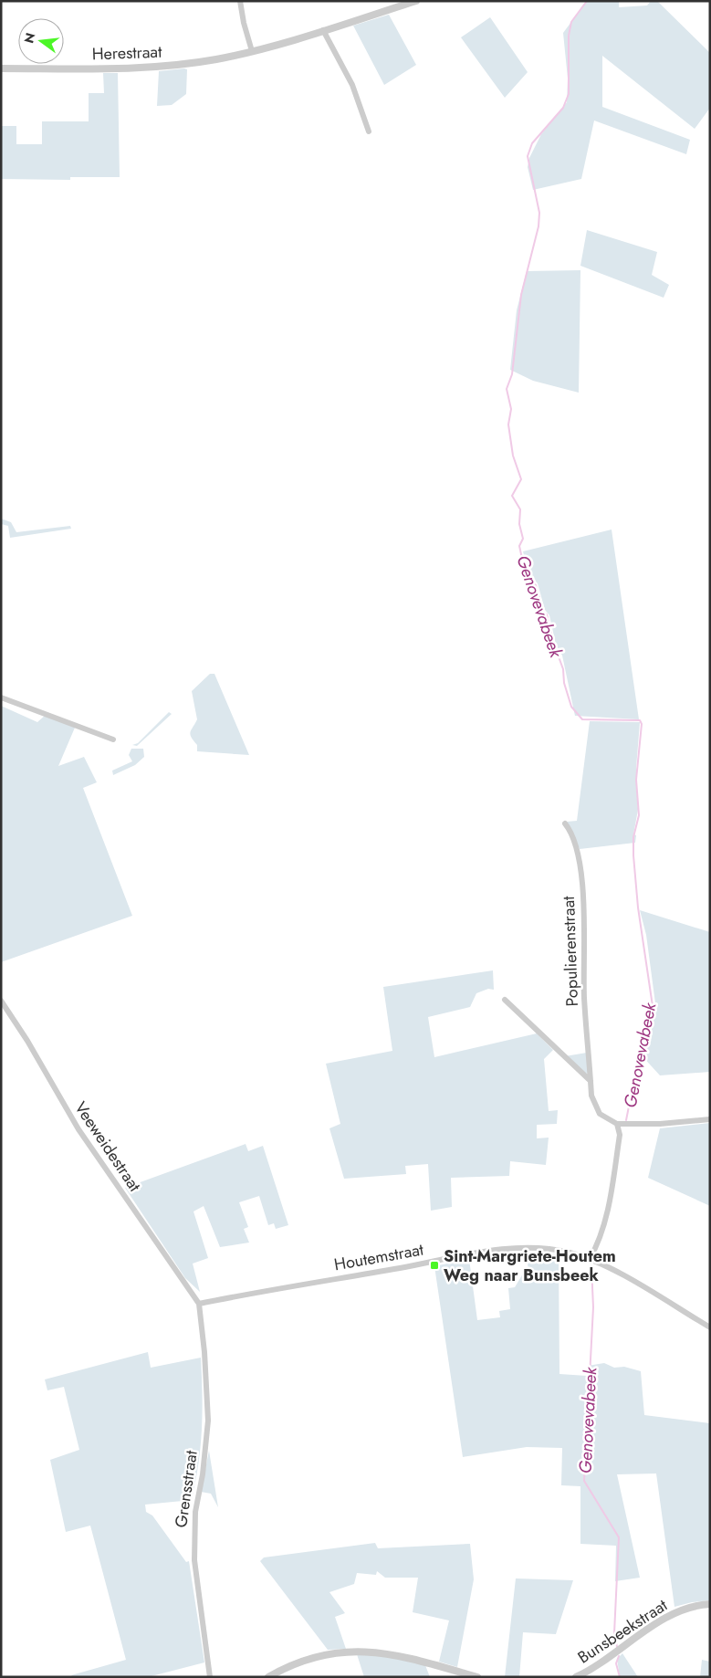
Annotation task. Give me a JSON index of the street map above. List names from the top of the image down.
{
  "streets": {
    "street": [
      "Herestraat",
      "Populierenstraat",
      "Veeweidestraat",
      "Houtemstraat",
      "Grensstraat",
      "Bunsbeekstraat"
    ]
  },
  "crossings": [
    ["Veeweidestraat", "Houtemstraat"],
    ["Veeweidestraat", "Grensstraat"],
    ["Houtemstraat", "Grensstraat"]
  ],
  "water": ["Genovevabeek"],
  "places": {
    "transit": ["Sint-Margriete-Houtem Weg naar Bunsbeek"]
  },
  "north": "left"
}
